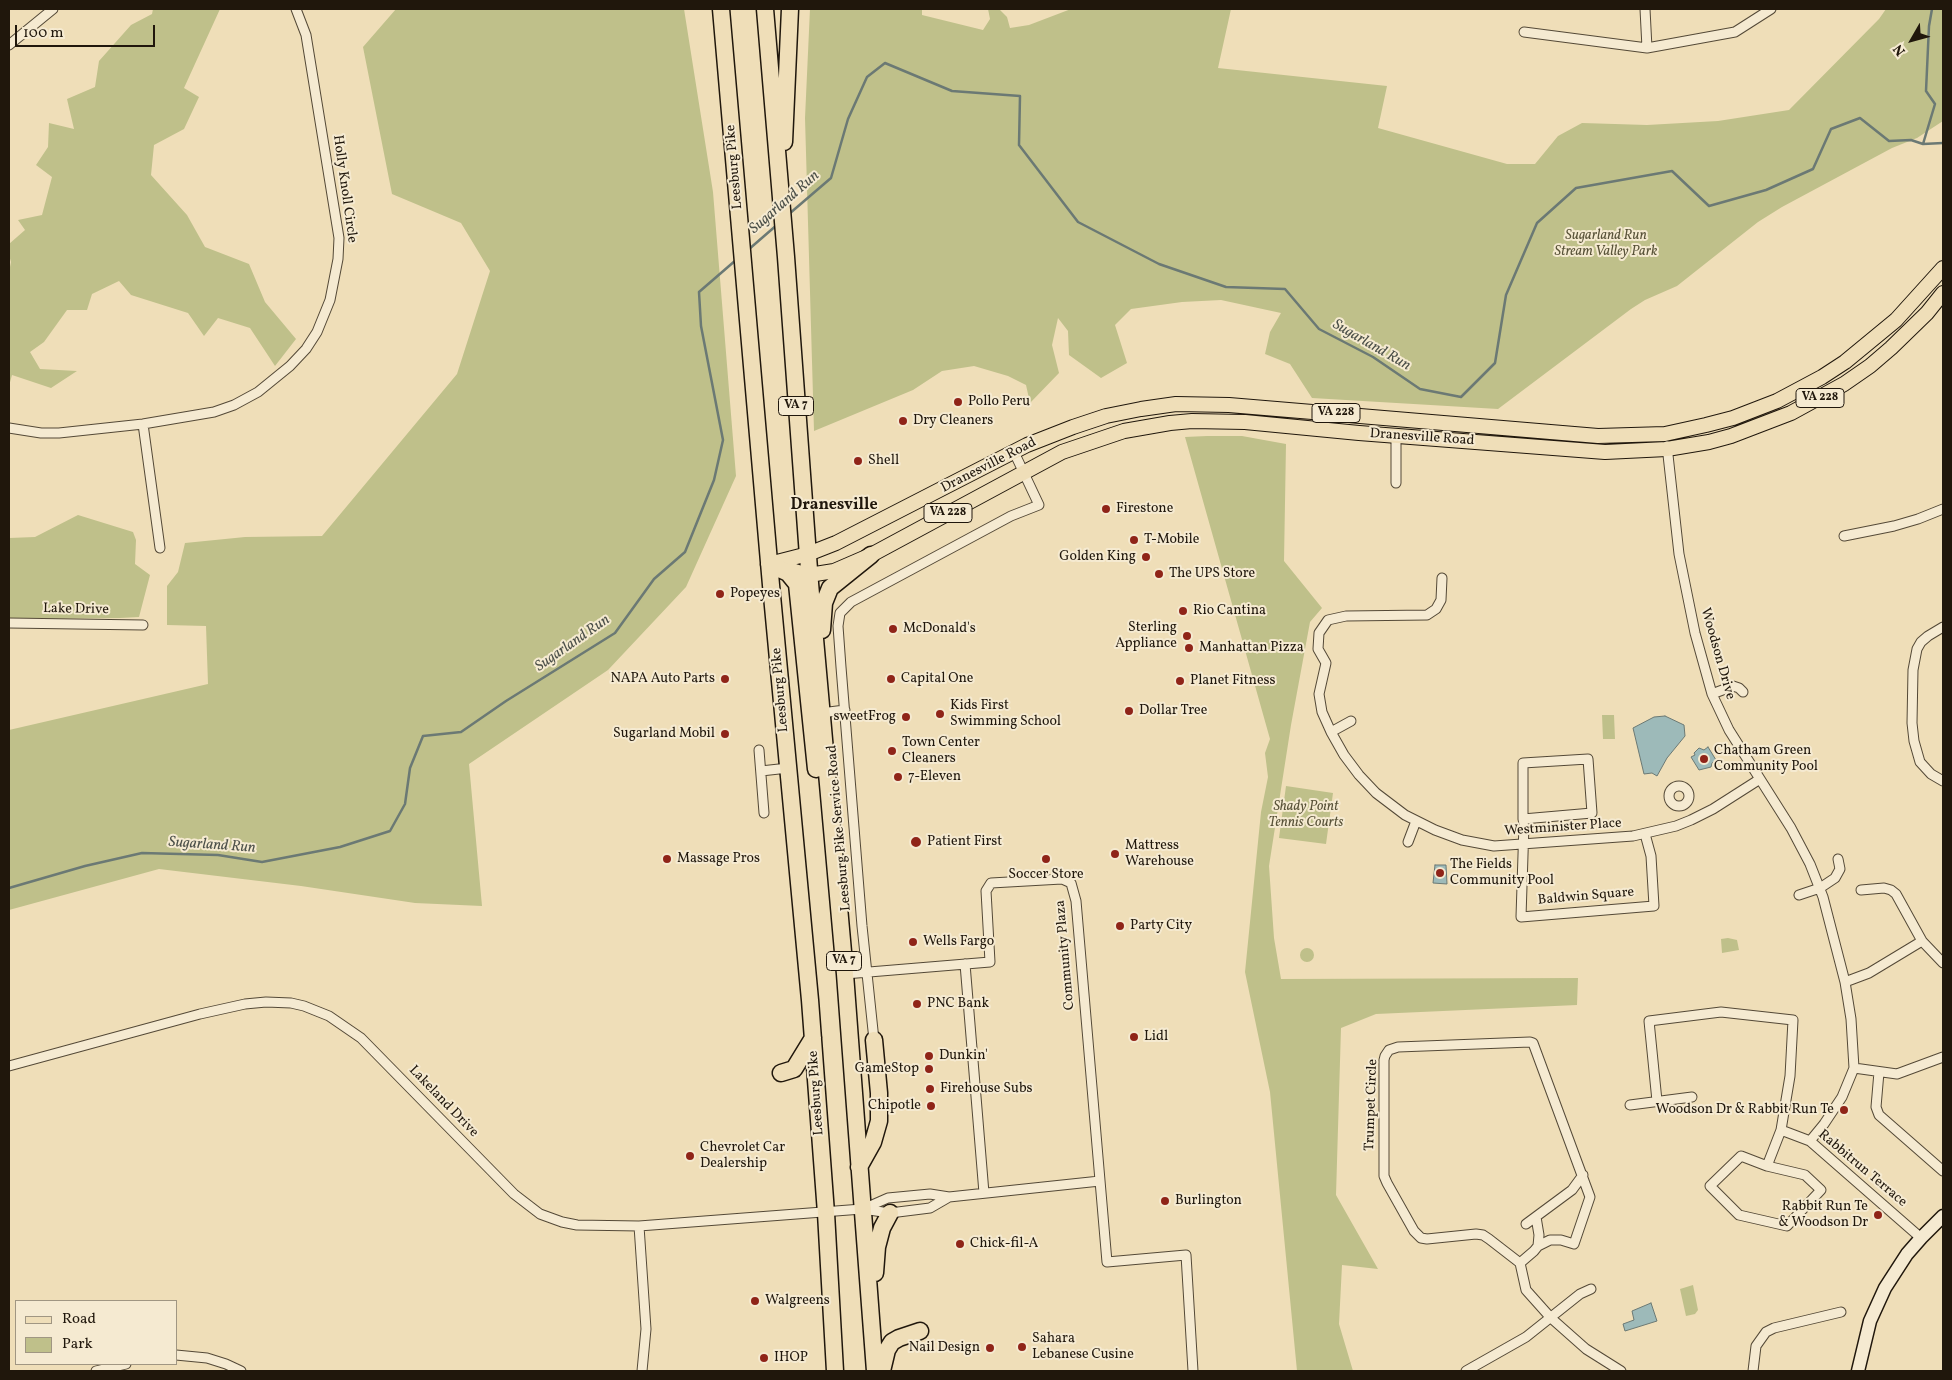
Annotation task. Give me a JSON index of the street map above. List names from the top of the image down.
{
  "streets": {
    "highway": ["Leesburg Pike", "VA 7"],
    "main road": ["VA 228", "Dranesville Road"],
    "street": [
      "Holly Knoll Circle",
      "Lake Drive",
      "Woodson Drive",
      "Leesburg Pike Service Road",
      "Westminister Place",
      "Baldwin Square",
      "Community Plaza",
      "Lakeland Drive",
      "Trumpet Circle",
      "Rabbitrun Terrace"
    ]
  },
  "crossings": [
    ["Leesburg Pike", "Dranesville Road"],
    ["Leesburg Pike", "Lakeland Drive"],
    ["VA 7", "Dranesville Road"],
    ["VA 7", "Community Plaza"],
    ["VA 7", "Lakeland Drive"],
    ["Dranesville Road", "Woodson Drive"],
    ["Dranesville Road", "Leesburg Pike Service Road"],
    ["Woodson Drive", "Westminister Place"],
    ["Woodson Drive", "Rabbitrun Terrace"],
    ["Leesburg Pike Service Road", "Community Plaza"],
    ["Westminister Place", "Baldwin Square"]
  ],
  "districts": ["Dranesville"],
  "water": ["Sugarland Run"],
  "parks": ["Sugarland Run Stream Valley Park", "Shady Point Tennis Courts"],
  "places": [
    "Pollo Peru",
    "Dry Cleaners",
    "Shell",
    "Firestone",
    "T-Mobile",
    "Golden King",
    "The UPS Store",
    "Popeyes",
    "Rio Cantina",
    "McDonald's",
    "Sterling Appliance",
    "Manhattan Pizza",
    "NAPA Auto Parts",
    "Capital One",
    "Planet Fitness",
    "Dollar Tree",
    "Kids First Swimming School",
    "sweetFrog",
    "Sugarland Mobil",
    "Town Center Cleaners",
    "Chatham Green Community Pool",
    "7-Eleven",
    "Patient First",
    "Mattress Warehouse",
    "Massage Pros",
    "Soccer Store",
    "The Fields Community Pool",
    "Party City",
    "Wells Fargo",
    "PNC Bank",
    "Lidl",
    "Dunkin'",
    "GameStop",
    "Firehouse Subs",
    "Chipotle",
    "Woodson Dr & Rabbit Run Te",
    "Chevrolet Car Dealership",
    "Burlington",
    "Rabbit Run Te & Woodson Dr",
    "Chick-fil-A",
    "Walgreens",
    "Sahara Lebanese Cusine",
    "Nail Design",
    "IHOP"
  ],
  "legend": ["Road", "Park"],
  "scale_bar": "100 m",
  "north": "bottom left"
}
